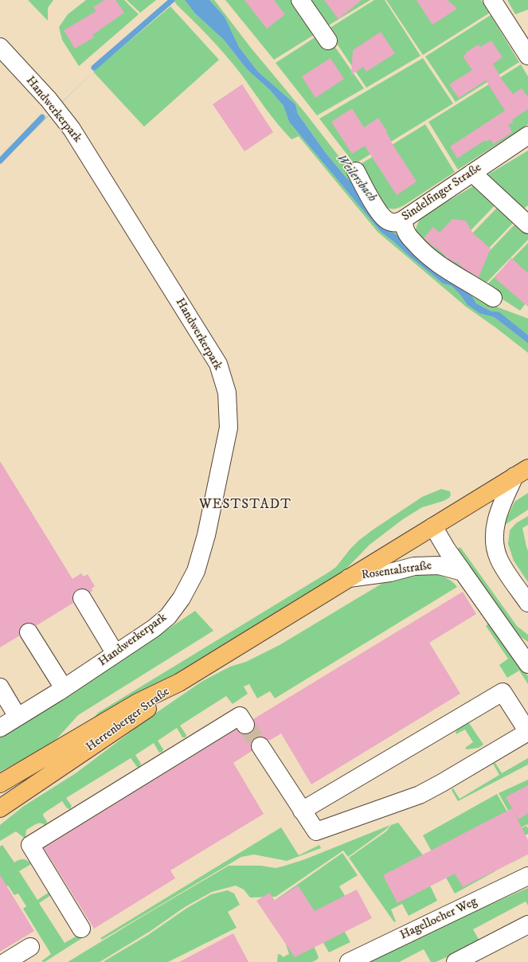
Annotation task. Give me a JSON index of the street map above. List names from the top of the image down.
{
  "streets": {
    "main road": ["Herrenberger Straße"],
    "street": [
      "Handwerkerpark",
      "Sindelfinger Straße",
      "Rosentalstraße",
      "Hagellocher Weg"
    ]
  },
  "districts": ["WESTSTADT"],
  "water": ["Weilersbach"]
}
